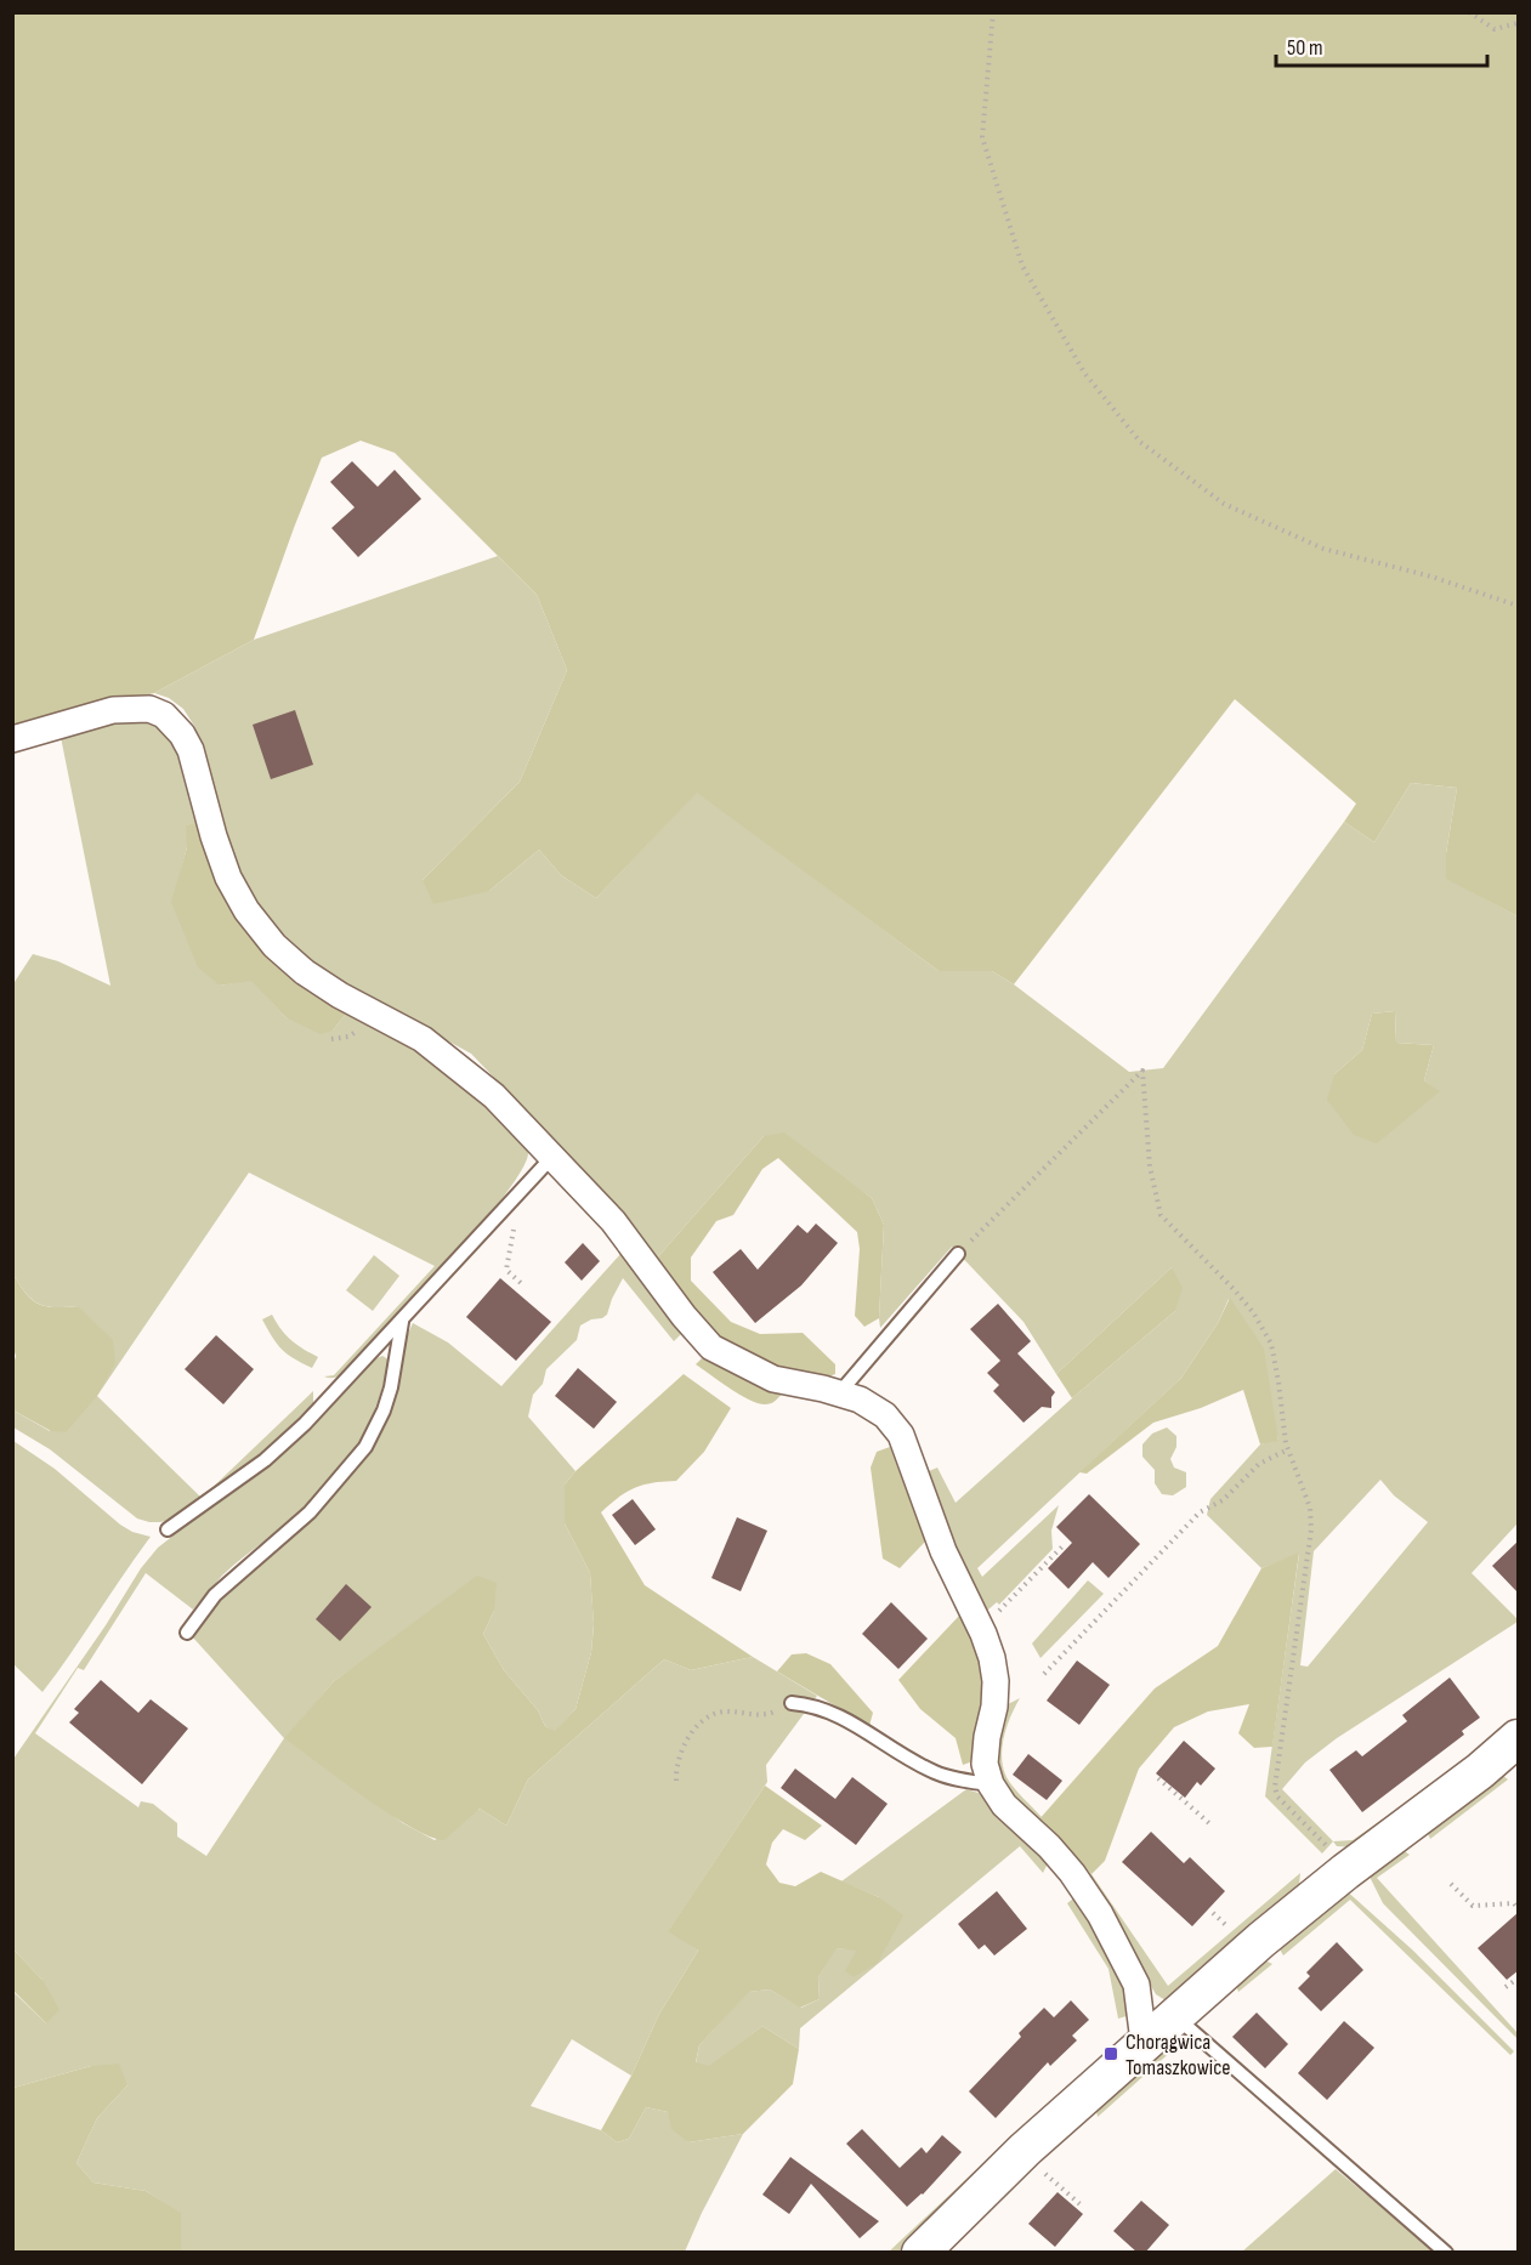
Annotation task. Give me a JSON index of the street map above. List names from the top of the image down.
{
  "places": {
    "transit": ["Chorągwica Tomaszkowice"]
  },
  "scale_bar": "50 m"
}
